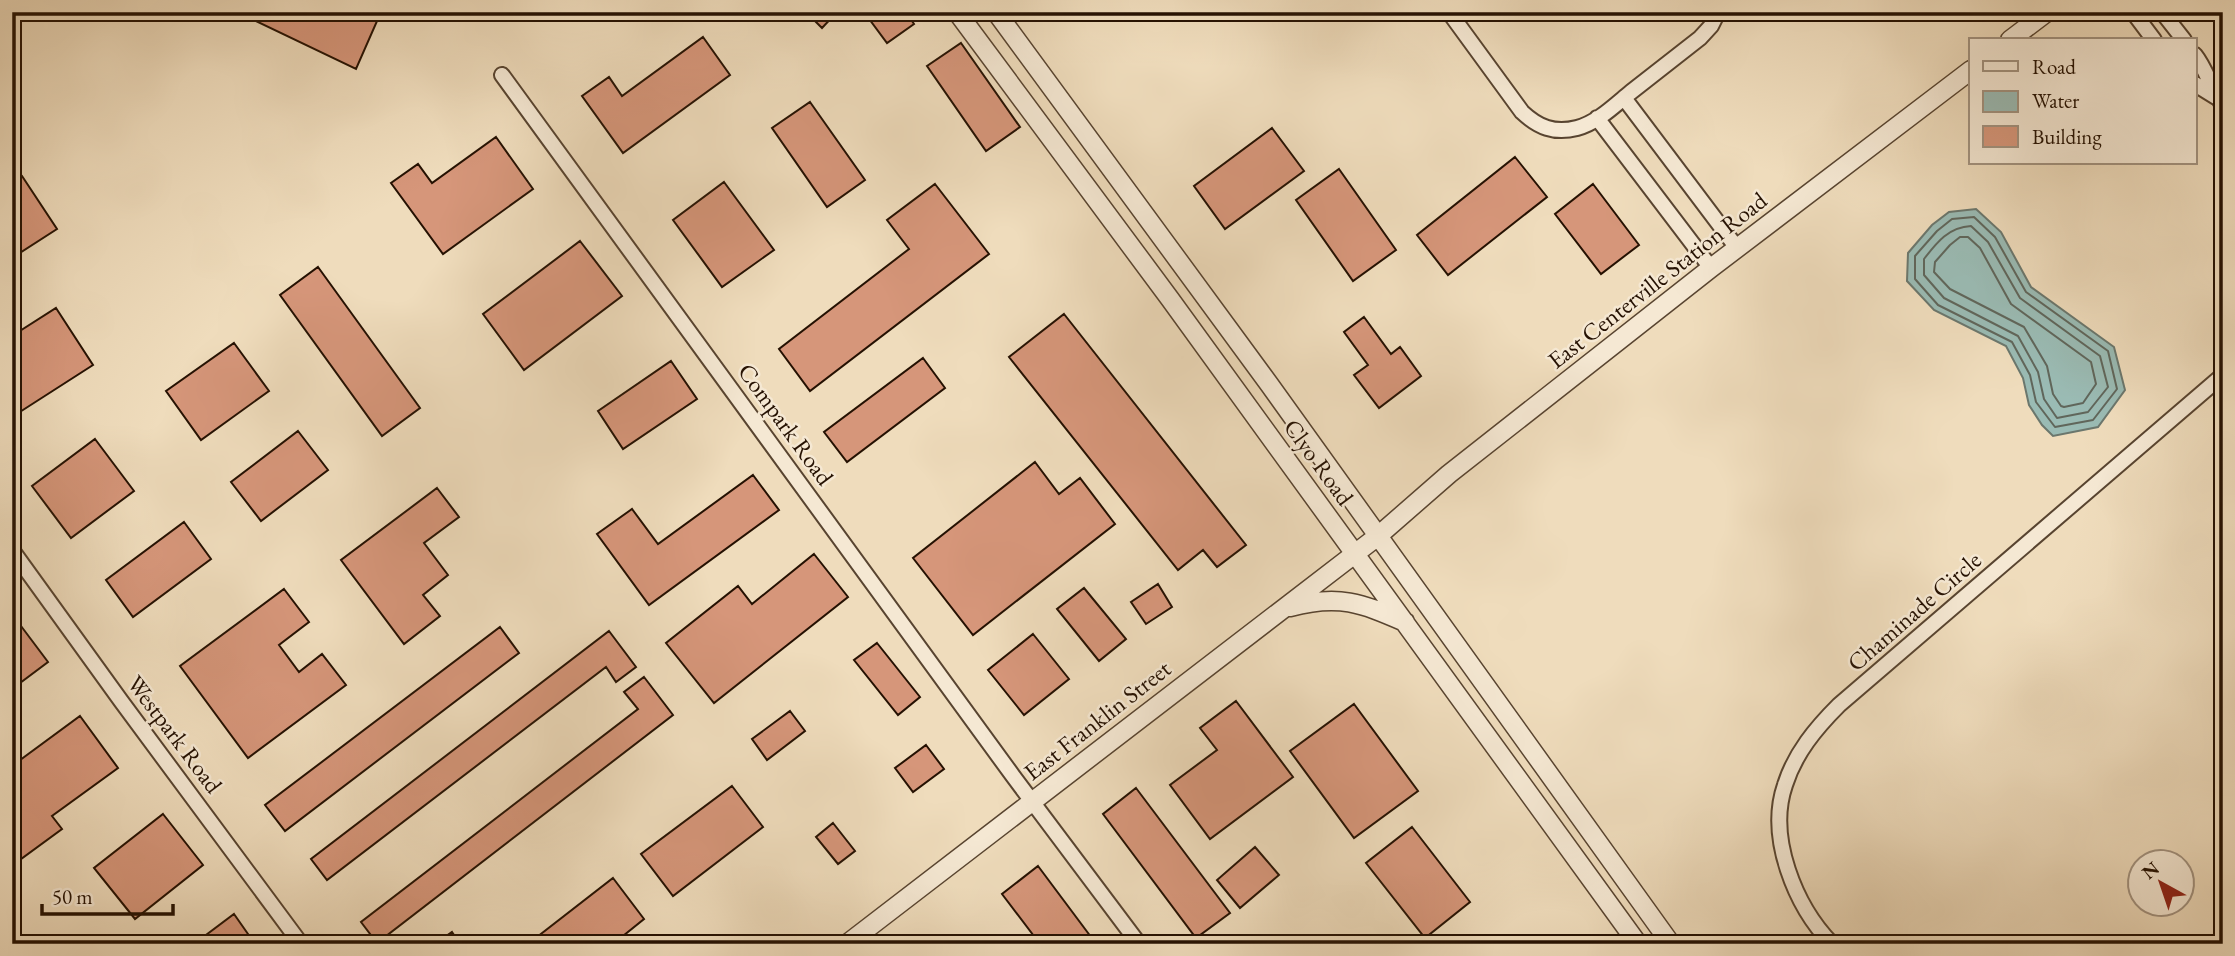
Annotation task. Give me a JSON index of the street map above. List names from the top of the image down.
{
  "streets": {
    "street": [
      "East Centerville Station Road",
      "Compark Road",
      "Clyo Road",
      "Chaminade Circle",
      "East Franklin Street",
      "Westpark Road"
    ]
  },
  "crossings": [
    ["East Centerville Station Road", "Clyo Road"],
    ["East Centerville Station Road", "East Franklin Street"],
    ["Compark Road", "East Franklin Street"],
    ["Clyo Road", "East Franklin Street"]
  ],
  "legend": ["Road", "Water", "Building"],
  "scale_bar": "50 m",
  "north": "top left"
}
